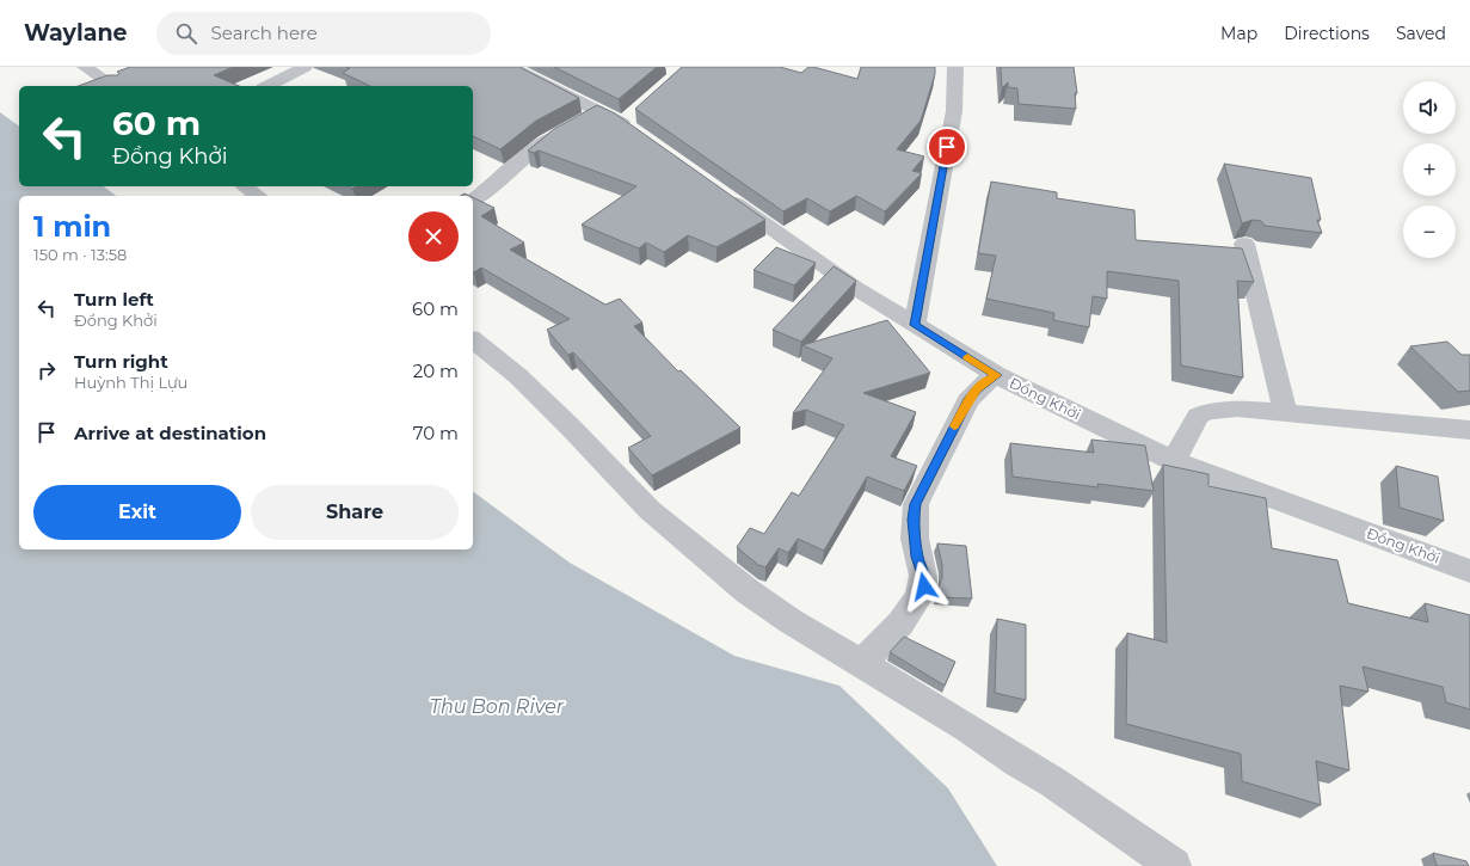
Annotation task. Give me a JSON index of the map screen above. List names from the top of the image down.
{
  "streets": {
    "street": ["Đồng Khởi"]
  },
  "water": ["Thu Bon River"],
  "page": {
    "header": "Waylane",
    "search": "Search here",
    "nav": ["Map", "Directions", "Saved"],
    "map_buttons": ["+", "−"],
    "turn": ["60 m", "Đồng Khởi"],
    "heading": ["1 min", "150 m · 13:58"],
    "list": [
      {
        "name": "Turn left",
        "note": "Đồng Khởi",
        "value": "60 m"
      },
      {
        "name": "Turn right",
        "note": "Huỳnh Thị Lựu",
        "value": "20 m"
      },
      {
        "name": "Arrive at destination",
        "value": "70 m"
      }
    ],
    "buttons": ["Exit", "Share"]
  }
}
